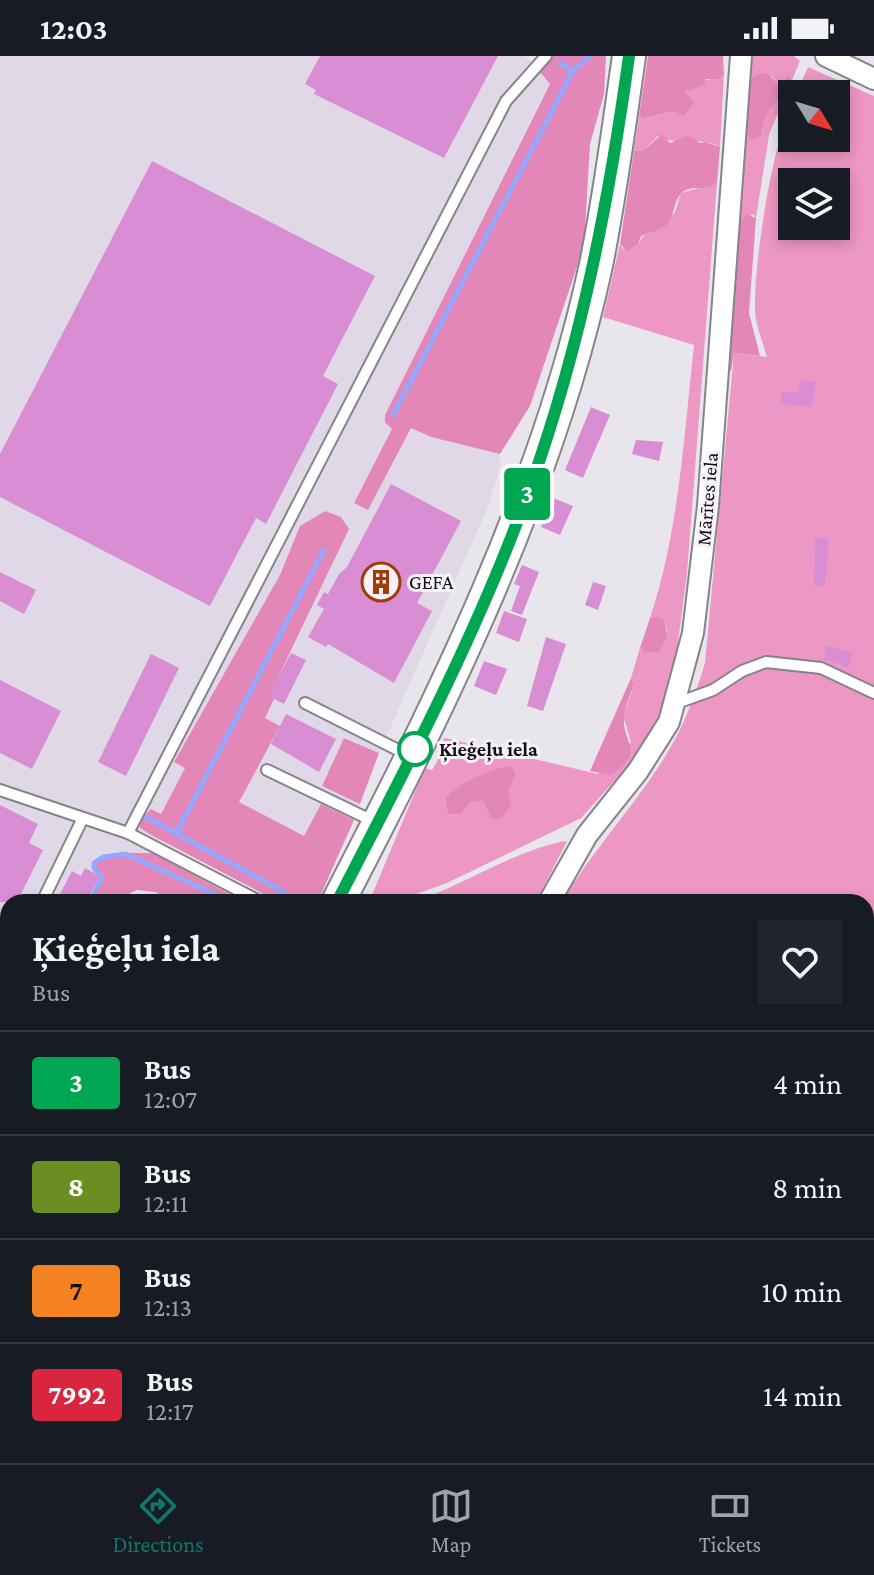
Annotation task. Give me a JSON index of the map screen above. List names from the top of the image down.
{
  "streets": {
    "street": ["Mārītes iela"]
  },
  "places": {
    "building": ["GEFA"],
    "other": ["Ķieģeļu iela"]
  },
  "lines": ["bus line 3"],
  "north": "bottom right",
  "page": {
    "status": "12:03",
    "on_map": "3",
    "heading": ["Ķieģeļu iela", "Bus"],
    "list": [
      {
        "mark": "3",
        "name": "Bus",
        "note": "12:07",
        "value": "4 min"
      },
      {
        "mark": "8",
        "name": "Bus",
        "note": "12:11",
        "value": "8 min"
      },
      {
        "mark": "7",
        "name": "Bus",
        "note": "12:13",
        "value": "10 min"
      },
      {
        "mark": "7992",
        "name": "Bus",
        "note": "12:17",
        "value": "14 min"
      }
    ],
    "tabs": ["Directions", "Map", "Tickets"]
  }
}
